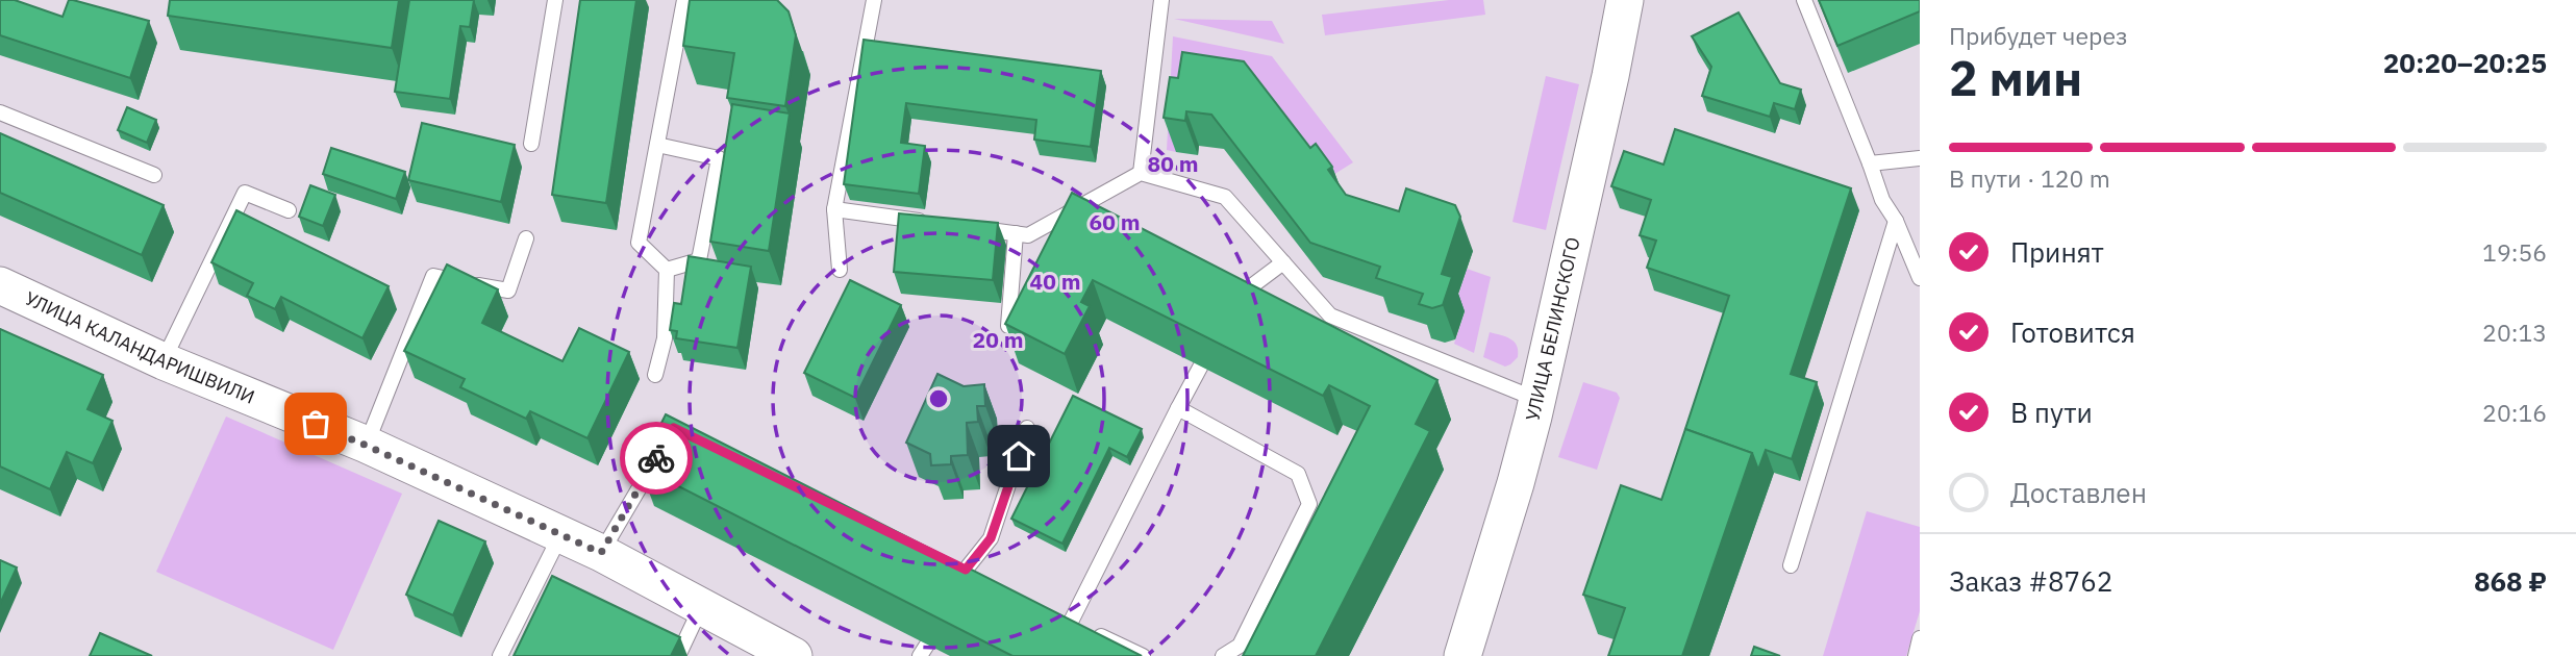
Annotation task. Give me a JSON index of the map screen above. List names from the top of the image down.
{
  "streets": {
    "street": ["УЛИЦА БЕЛИНСКОГО", "УЛИЦА КАЛАНДАРИШВИЛИ"]
  },
  "page": {
    "heading": ["2 мин", "Прибудет через", "20:20–20:25"],
    "panel": ["Заказ #8762", "868 ₽"],
    "bar": "В пути · 120 m",
    "list": [
      ["Принят", "19:56"],
      ["Готовится", "20:13"],
      ["В пути", "20:16"],
      "Доставлен"
    ]
  },
  "rings": [
    "80 m",
    "60 m",
    "40 m",
    "20 m"
  ]
}
